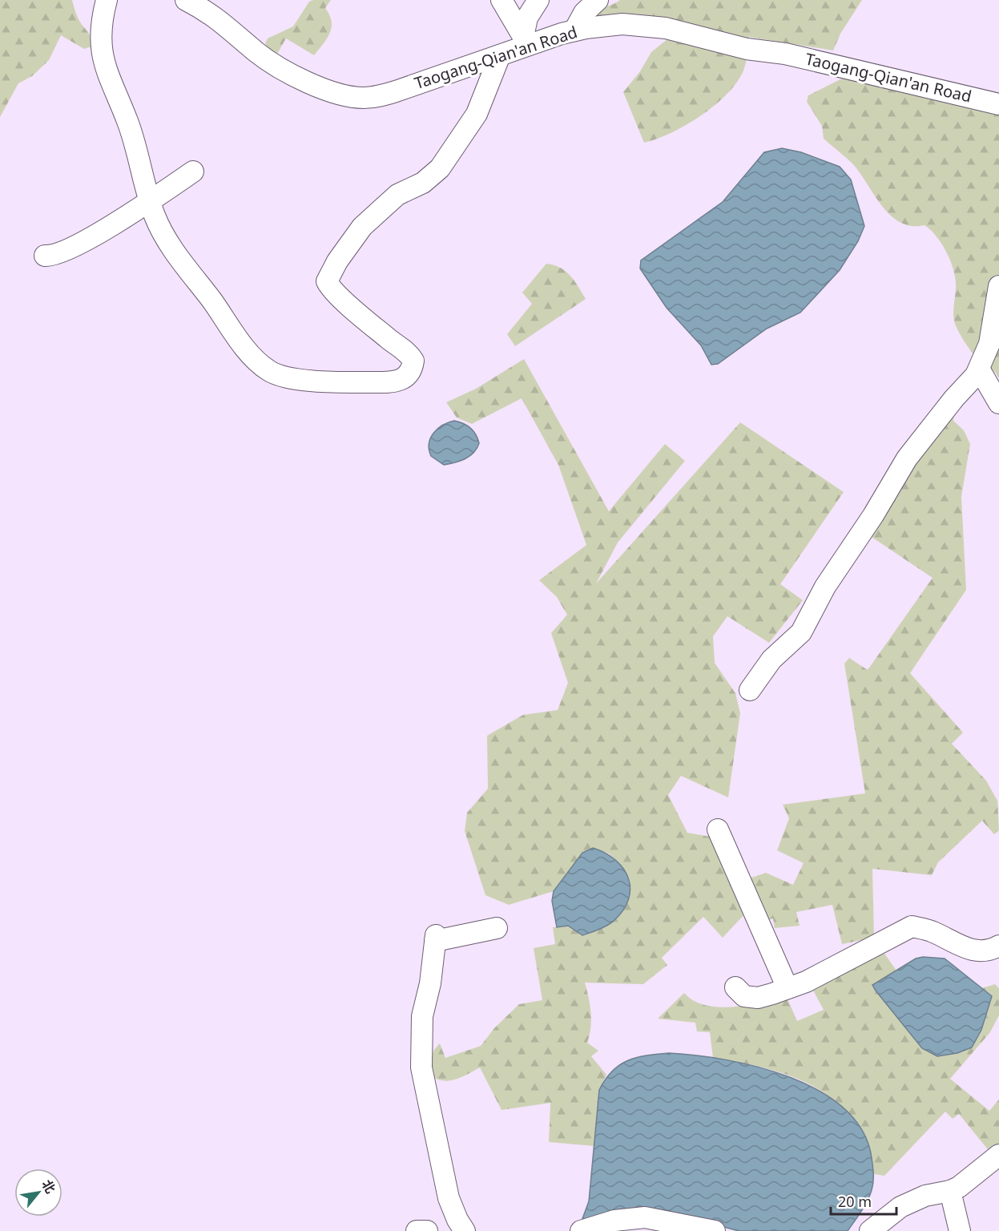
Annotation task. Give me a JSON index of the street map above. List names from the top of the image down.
{
  "streets": {
    "street": ["Taogang-Qian'an Road"]
  },
  "scale_bar": "20 m",
  "north": "top right"
}
